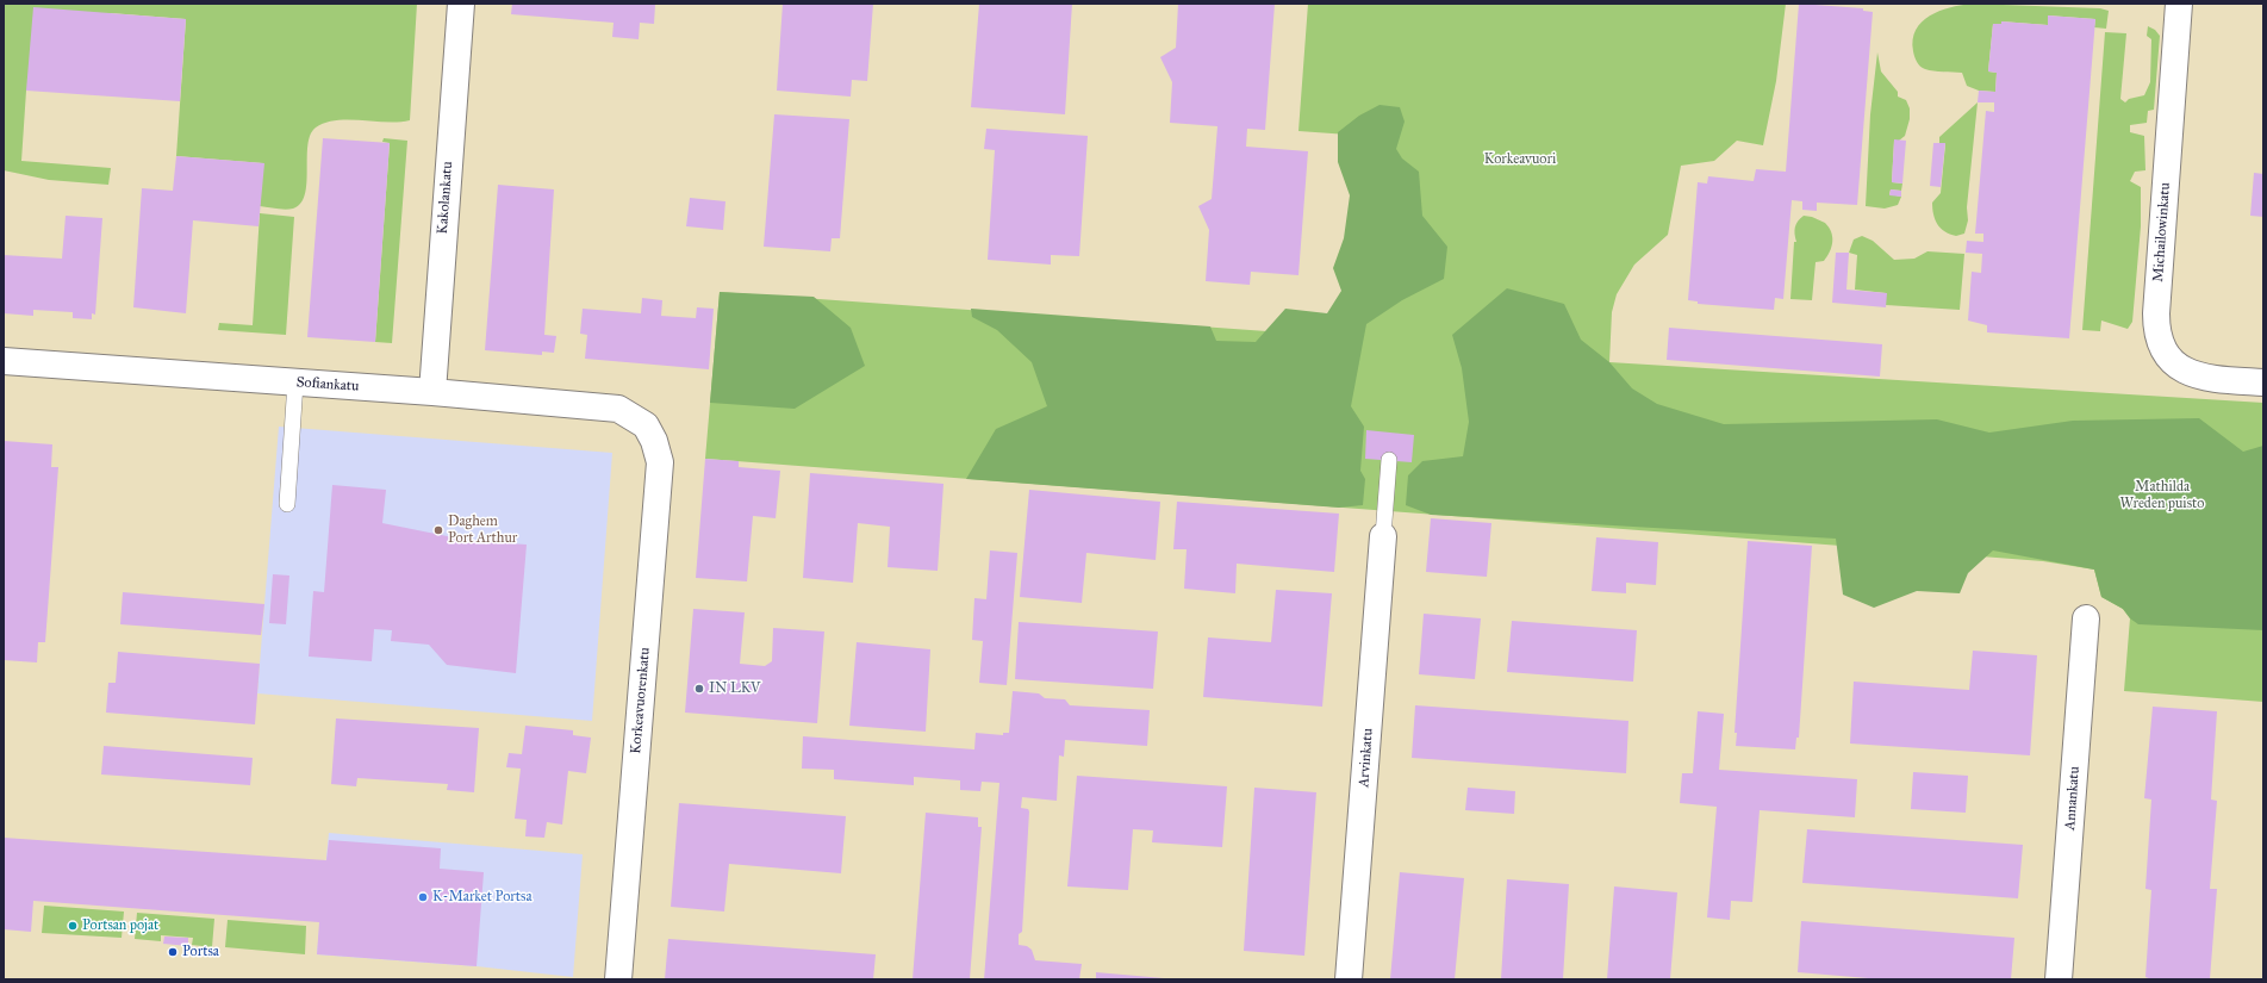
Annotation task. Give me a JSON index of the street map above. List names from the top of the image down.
{
  "streets": {
    "street": [
      "Kakolankatu",
      "Michailowinkatu",
      "Sofiankatu",
      "Korkeavuorenkatu",
      "Arvinkatu",
      "Annankatu"
    ]
  },
  "crossings": [
    ["Kakolankatu", "Sofiankatu"],
    ["Sofiankatu", "Korkeavuorenkatu"]
  ],
  "parks": ["Korkeavuori", "Mathilda Wreden puisto"],
  "places": [
    "Daghem Port Arthur",
    "IN LKV",
    "K-Market Portsa",
    "Portsan pojat",
    "Portsa"
  ]
}
